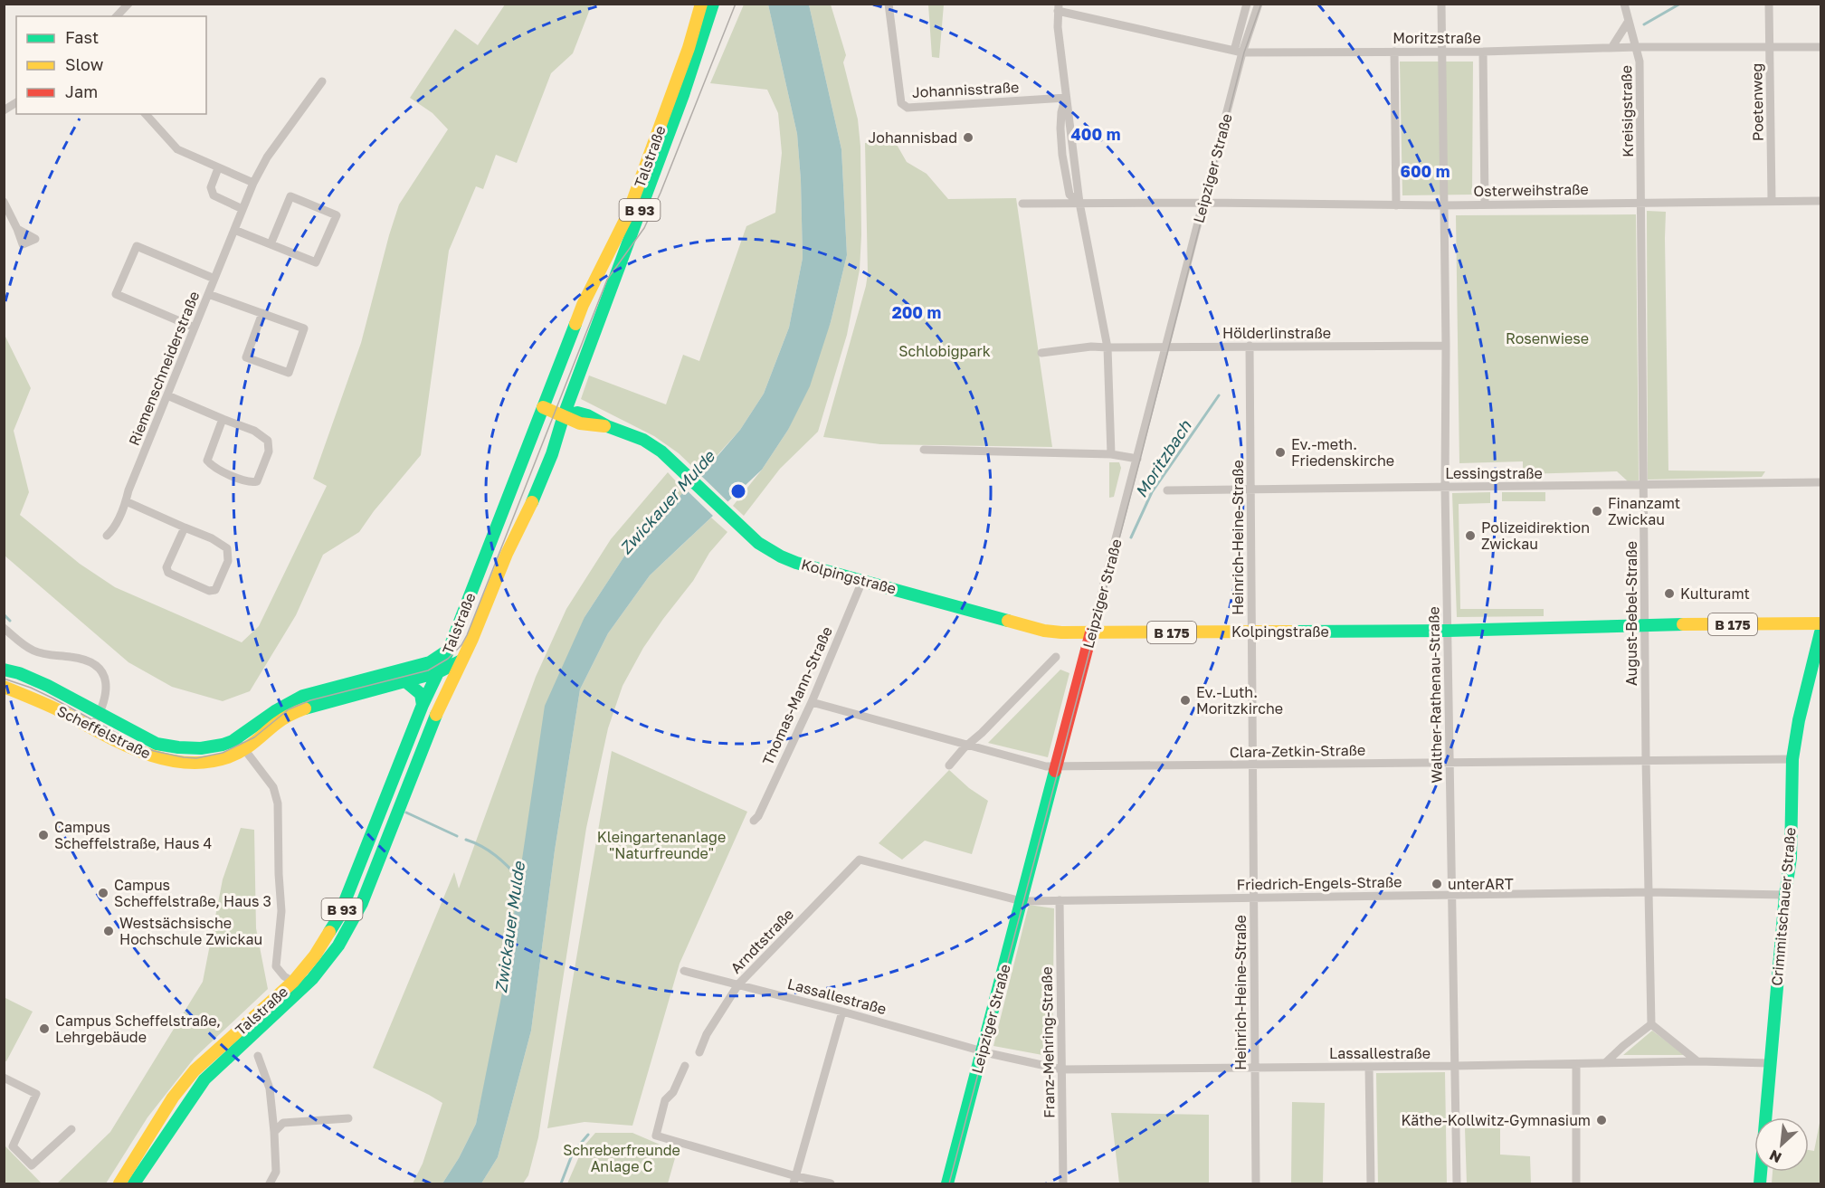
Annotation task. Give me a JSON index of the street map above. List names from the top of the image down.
{
  "streets": {
    "main road": [
      "Talstraße",
      "Leipziger Straße",
      "B 93",
      "Kolpingstraße",
      "B 175",
      "Scheffelstraße",
      "Crimmitschauer Straße"
    ],
    "street": [
      "Moritzstraße",
      "Johannisstraße",
      "Poetenweg",
      "Kreisigstraße",
      "Osterweihstraße",
      "Hölderlinstraße",
      "Riemenschneiderstraße",
      "Lessingstraße",
      "Heinrich-Heine-Straße",
      "August-Bebel-Straße",
      "Walther-Rathenau-Straße",
      "Thomas-Mann-Straße",
      "Clara-Zetkin-Straße",
      "Friedrich-Engels-Straße",
      "Arndtstraße",
      "Lassallestraße",
      "Franz-Mehring-Straße"
    ]
  },
  "crossings": [
    ["Moritzstraße", "Poetenweg"],
    ["Moritzstraße", "Kreisigstraße"],
    ["Moritzstraße", "Leipziger Straße"],
    ["Moritzstraße", "Walther-Rathenau-Straße"],
    ["Poetenweg", "Osterweihstraße"],
    ["Kreisigstraße", "Osterweihstraße"],
    ["Kreisigstraße", "August-Bebel-Straße"],
    ["Talstraße", "Kolpingstraße"],
    ["Talstraße", "B 175"],
    ["Talstraße", "Scheffelstraße"],
    ["Leipziger Straße", "Osterweihstraße"],
    ["Leipziger Straße", "Hölderlinstraße"],
    ["Leipziger Straße", "Kolpingstraße"],
    ["Leipziger Straße", "Clara-Zetkin-Straße"],
    ["Leipziger Straße", "Friedrich-Engels-Straße"],
    ["Leipziger Straße", "Lassallestraße"],
    ["Osterweihstraße", "August-Bebel-Straße"],
    ["Osterweihstraße", "Walther-Rathenau-Straße"],
    ["Hölderlinstraße", "Heinrich-Heine-Straße"],
    ["Hölderlinstraße", "Walther-Rathenau-Straße"],
    ["Lessingstraße", "Heinrich-Heine-Straße"],
    ["Lessingstraße", "August-Bebel-Straße"],
    ["Lessingstraße", "Walther-Rathenau-Straße"],
    ["Heinrich-Heine-Straße", "Kolpingstraße"],
    ["Heinrich-Heine-Straße", "Clara-Zetkin-Straße"],
    ["Heinrich-Heine-Straße", "Friedrich-Engels-Straße"],
    ["Heinrich-Heine-Straße", "Lassallestraße"],
    ["Kolpingstraße", "August-Bebel-Straße"],
    ["Kolpingstraße", "B 175"],
    ["Kolpingstraße", "Walther-Rathenau-Straße"],
    ["Kolpingstraße", "Thomas-Mann-Straße"],
    ["August-Bebel-Straße", "Clara-Zetkin-Straße"],
    ["August-Bebel-Straße", "Friedrich-Engels-Straße"],
    ["Walther-Rathenau-Straße", "Clara-Zetkin-Straße"],
    ["Walther-Rathenau-Straße", "Friedrich-Engels-Straße"],
    ["Walther-Rathenau-Straße", "Lassallestraße"],
    ["Thomas-Mann-Straße", "Clara-Zetkin-Straße"],
    ["Clara-Zetkin-Straße", "Crimmitschauer Straße"],
    ["Friedrich-Engels-Straße", "Crimmitschauer Straße"],
    ["Friedrich-Engels-Straße", "Arndtstraße"],
    ["Friedrich-Engels-Straße", "Franz-Mehring-Straße"],
    ["Crimmitschauer Straße", "Lassallestraße"],
    ["Arndtstraße", "Lassallestraße"],
    ["Lassallestraße", "Franz-Mehring-Straße"]
  ],
  "water": ["Moritzbach", "Zwickauer Mulde"],
  "parks": [
    "Rosenwiese",
    "Schlobigpark",
    "Kleingartenanlage \"Naturfreunde\"",
    "Schreberfreunde Anlage C"
  ],
  "places": [
    "Johannisbad",
    "Ev.-meth. Friedenskirche",
    "Finanzamt Zwickau",
    "Polizeidirektion Zwickau",
    "Kulturamt",
    "Ev.-Luth. Moritzkirche",
    "Campus Scheffelstraße, Haus 4",
    "unterART",
    "Campus Scheffelstraße, Haus 3",
    "Westsächsische Hochschule Zwickau",
    "Campus Scheffelstraße, Lehrgebäude",
    "Käthe-Kollwitz-Gymnasium"
  ],
  "legend": ["Fast", "Slow", "Jam"],
  "north": "bottom left",
  "rings": ["400 m", "600 m", "200 m"]
}
